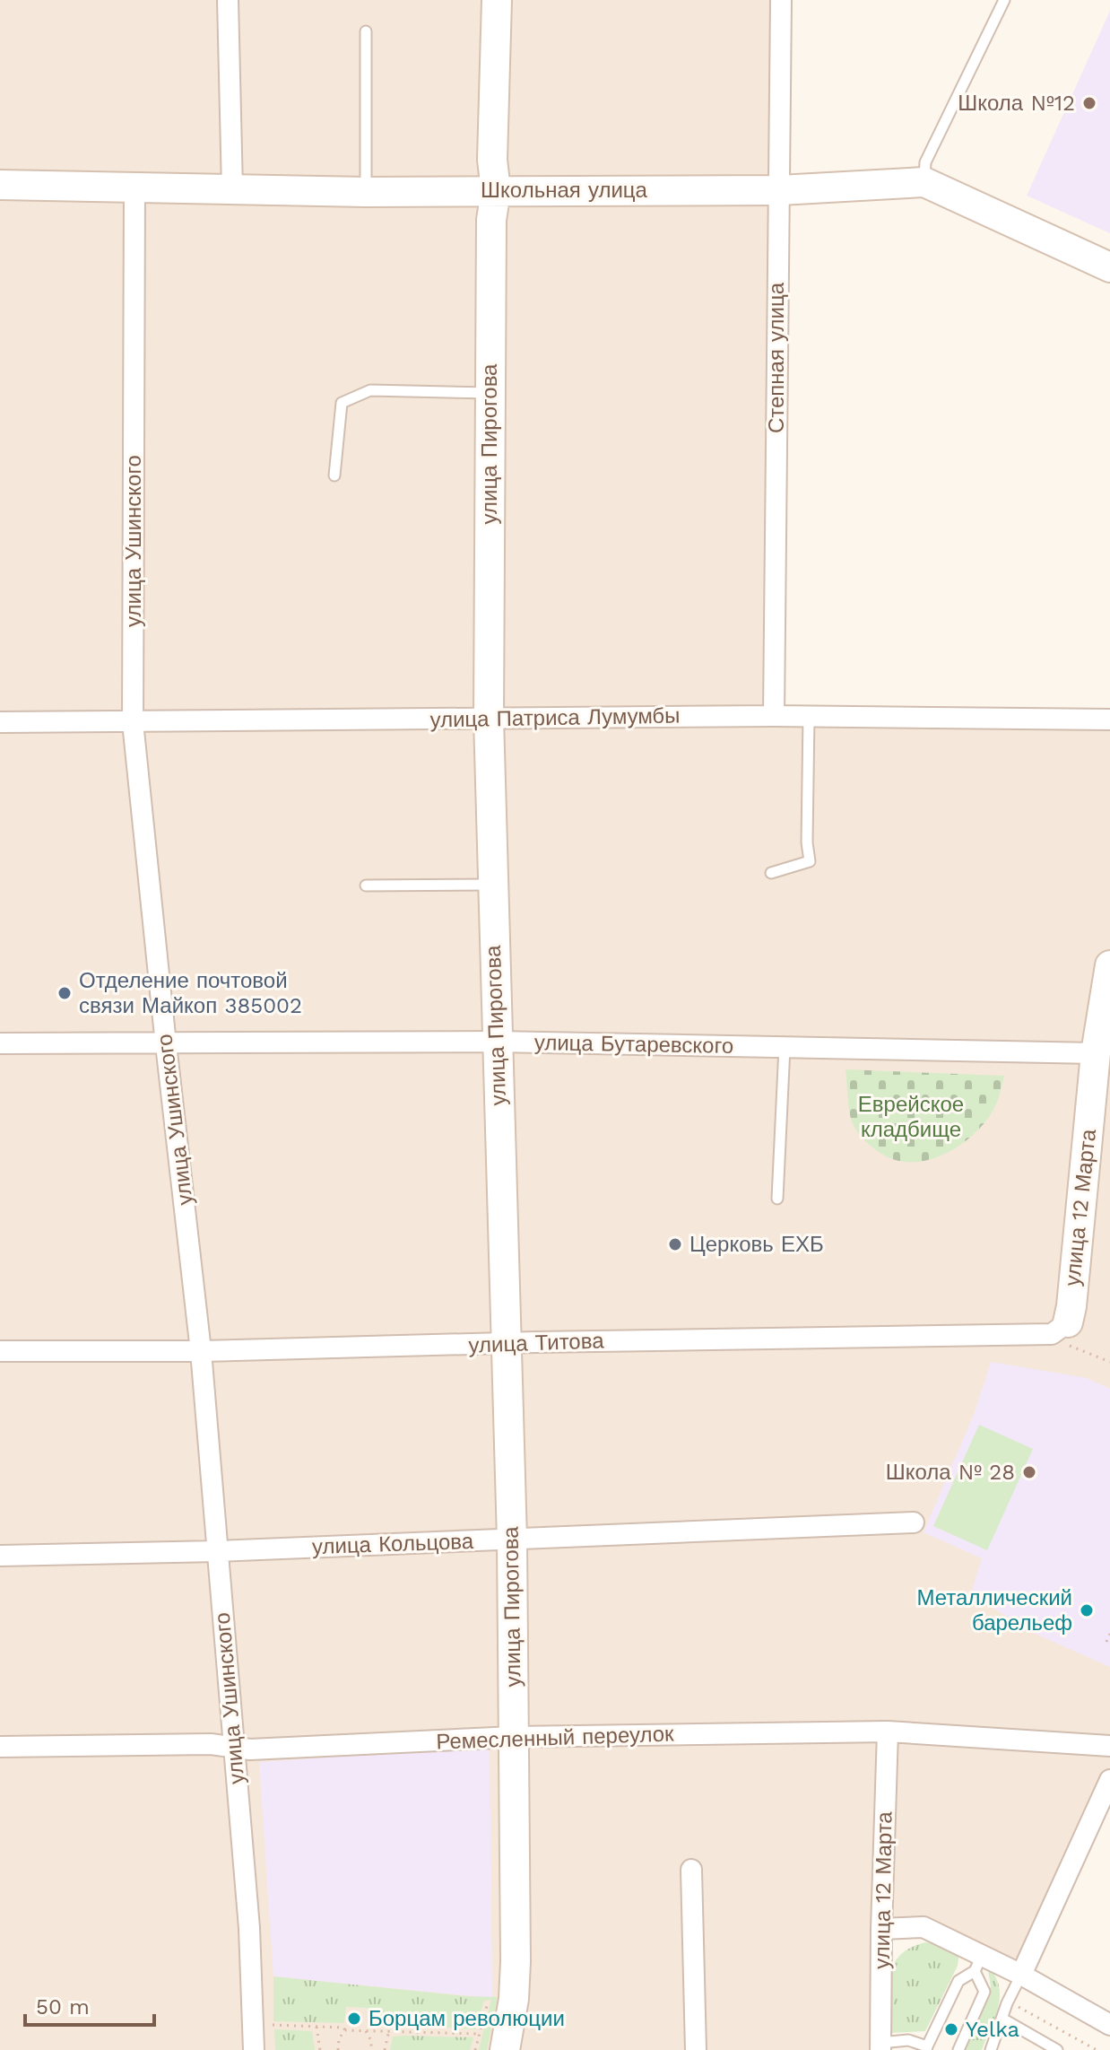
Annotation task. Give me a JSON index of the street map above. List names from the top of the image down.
{
  "streets": {
    "street": [
      "Школьная улица",
      "Степная улица",
      "улица Пирогова",
      "улица Ушинского",
      "улица Патриса Лумумбы",
      "улица Бутаревского",
      "улица 12 Марта",
      "улица Титова",
      "улица Кольцова",
      "Ремесленный переулок"
    ]
  },
  "crossings": [
    ["Школьная улица", "Степная улица"],
    ["Школьная улица", "улица Пирогова"],
    ["Школьная улица", "улица Ушинского"],
    ["Степная улица", "улица Патриса Лумумбы"],
    ["улица Пирогова", "улица Патриса Лумумбы"],
    ["улица Пирогова", "улица Бутаревского"],
    ["улица Пирогова", "улица Титова"],
    ["улица Пирогова", "улица Кольцова"],
    ["улица Пирогова", "Ремесленный переулок"],
    ["улица Ушинского", "улица Патриса Лумумбы"],
    ["улица Ушинского", "улица Бутаревского"],
    ["улица Ушинского", "улица Титова"],
    ["улица Ушинского", "улица Кольцова"],
    ["улица Ушинского", "Ремесленный переулок"],
    ["улица Бутаревского", "улица 12 Марта"],
    ["улица 12 Марта", "улица Титова"],
    ["улица 12 Марта", "Ремесленный переулок"]
  ],
  "parks": ["Еврейское кладбище"],
  "places": [
    "Школа №12",
    "Отделение почтовой связи Майкоп 385002",
    "Церковь ЕХБ",
    "Школа № 28",
    "Металлический барельеф",
    "Борцам революции",
    "Yelka"
  ],
  "scale_bar": "50 m"
}
